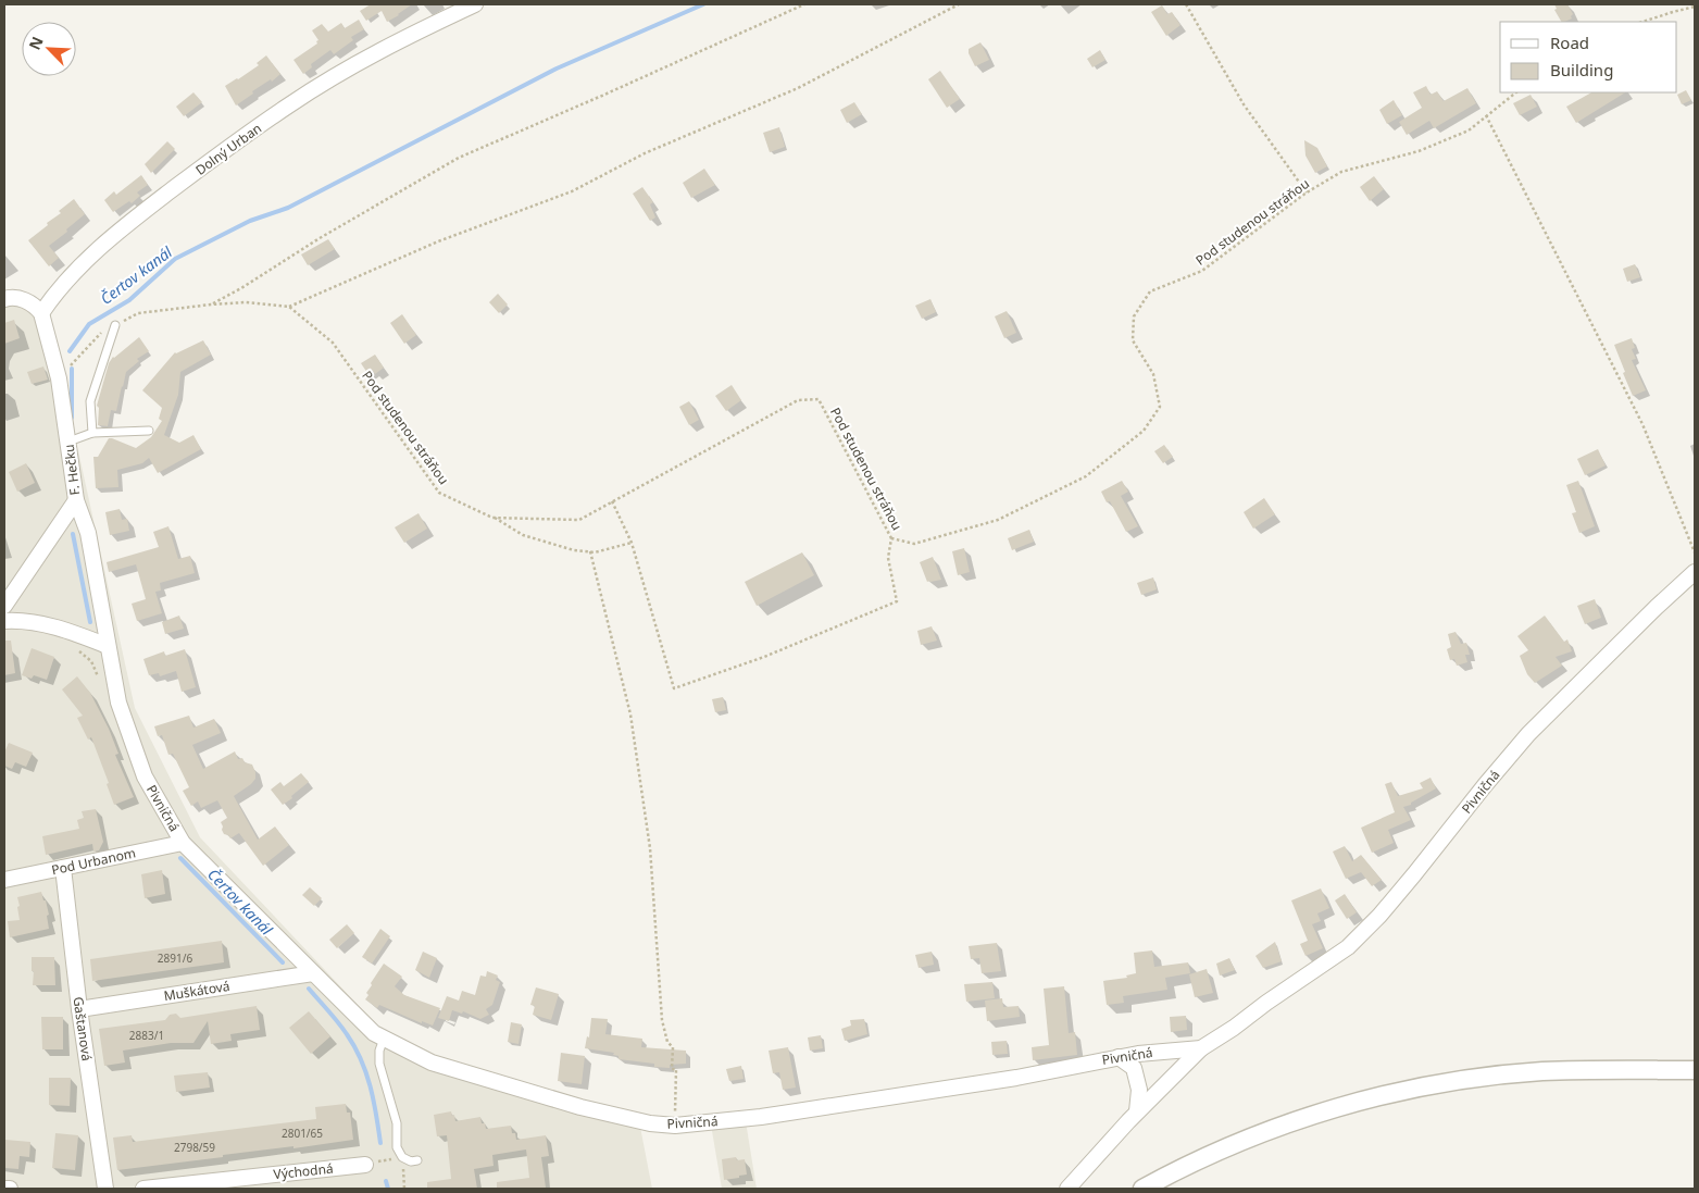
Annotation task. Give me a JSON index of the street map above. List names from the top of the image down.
{
  "streets": {
    "street": [
      "Dolný Urban",
      "F. Hečku",
      "Pivničná",
      "Pod Urbanom",
      "Muškátová",
      "Gaštanová",
      "Východná"
    ],
    "path": ["Pod studenou stráňou"]
  },
  "crossings": [
    ["Dolný Urban", "F. Hečku"],
    ["F. Hečku", "Pivničná"],
    ["Pivničná", "Pod Urbanom"],
    ["Pivničná", "Muškátová"],
    ["Pod Urbanom", "Gaštanová"],
    ["Muškátová", "Gaštanová"]
  ],
  "water": ["Čertov kanál"],
  "house_numbers": [
    "2891/6",
    "2883/1",
    "2801/65",
    "2798/59"
  ],
  "legend": ["Road", "Building"],
  "north": "top left"
}
